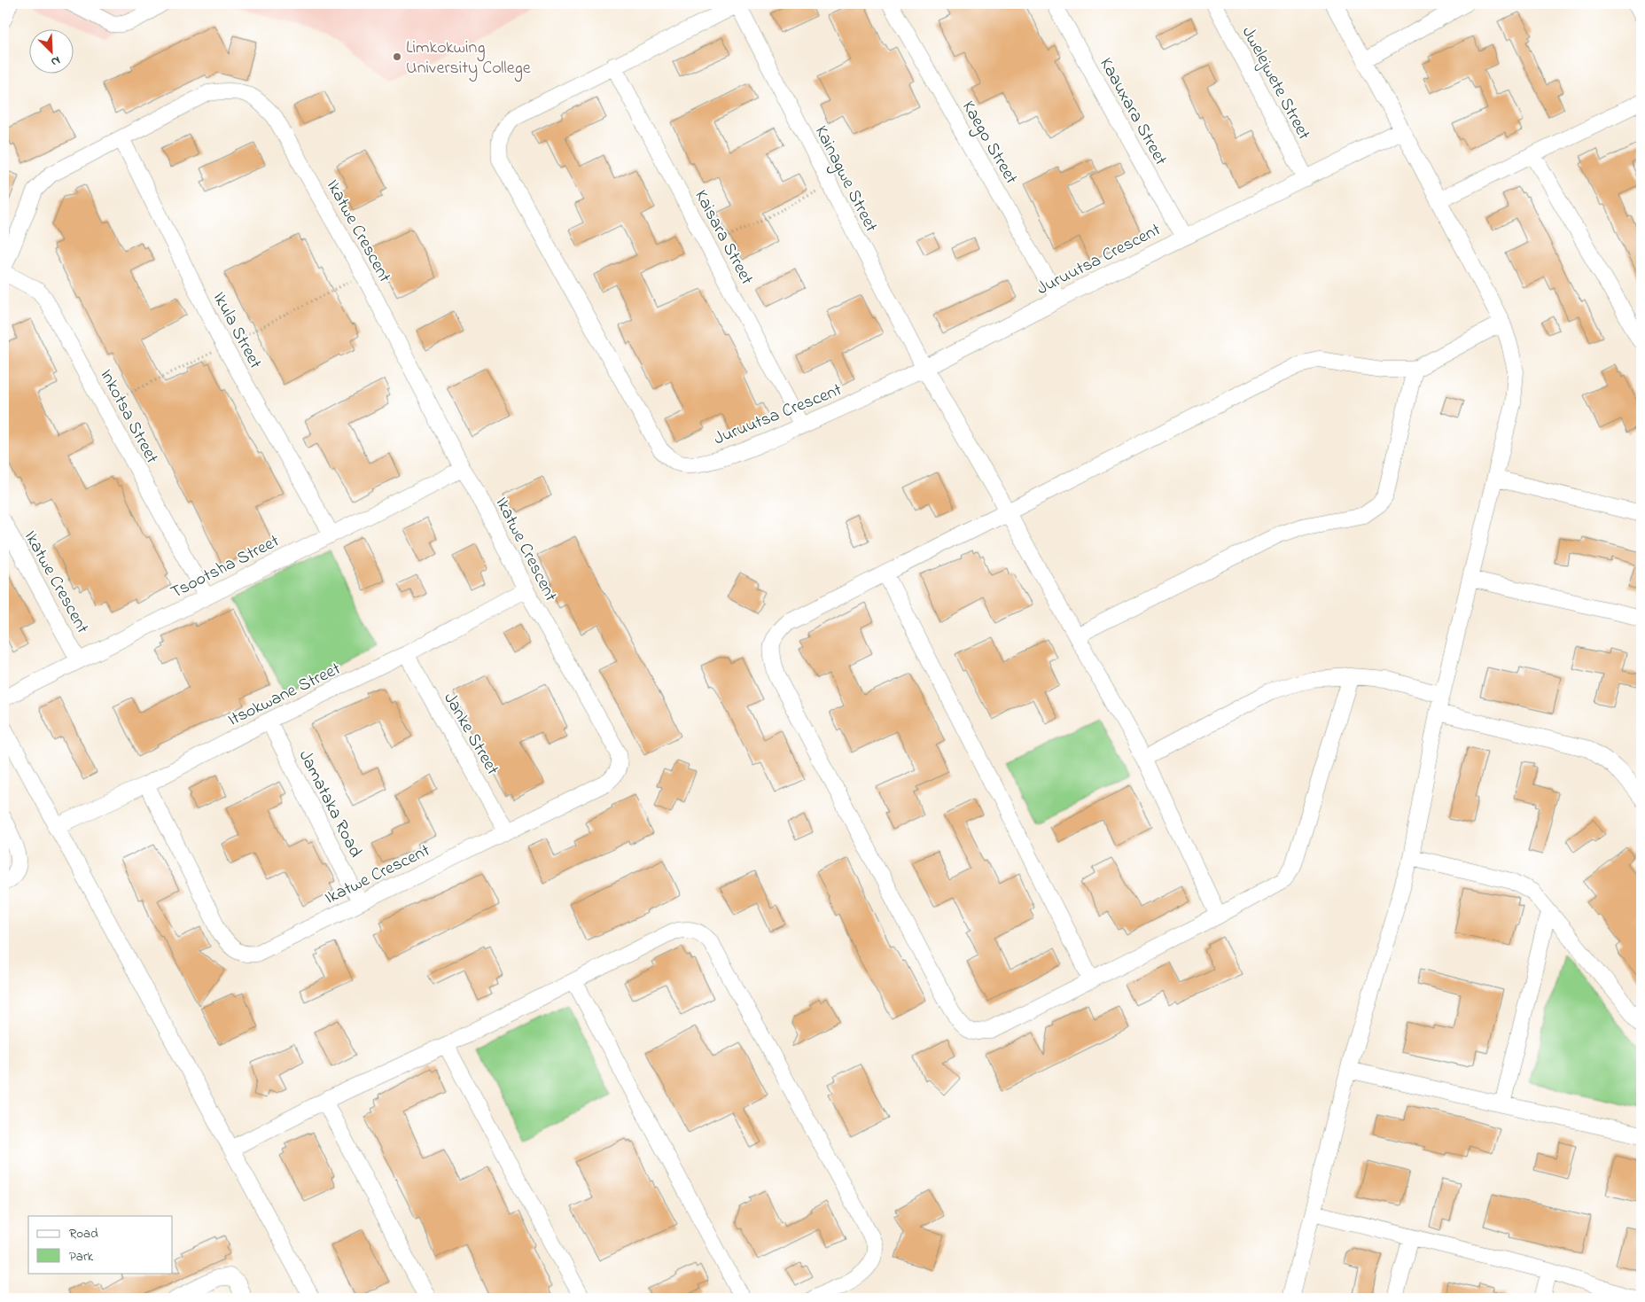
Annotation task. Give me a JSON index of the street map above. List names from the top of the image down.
{
  "streets": {
    "street": [
      "Jwelejwete Street",
      "Kaauxara Street",
      "Kaego Street",
      "Kainagwe Street",
      "Ikatwe Crescent",
      "Kaisara Street",
      "Juruutsa Crescent",
      "Ikula Street",
      "Inkotsa Street",
      "Tsootsha Street",
      "Itsokwane Street",
      "Janke Street",
      "Jamataka Road"
    ]
  },
  "crossings": [
    ["Jwelejwete Street", "Juruutsa Crescent"],
    ["Kaauxara Street", "Juruutsa Crescent"],
    ["Kaego Street", "Juruutsa Crescent"],
    ["Kainagwe Street", "Juruutsa Crescent"],
    ["Ikatwe Crescent", "Ikula Street"],
    ["Ikatwe Crescent", "Inkotsa Street"],
    ["Ikatwe Crescent", "Tsootsha Street"],
    ["Ikatwe Crescent", "Itsokwane Street"],
    ["Ikatwe Crescent", "Janke Street"],
    ["Ikatwe Crescent", "Jamataka Road"],
    ["Kaisara Street", "Juruutsa Crescent"],
    ["Ikula Street", "Tsootsha Street"],
    ["Inkotsa Street", "Tsootsha Street"],
    ["Itsokwane Street", "Janke Street"],
    ["Itsokwane Street", "Jamataka Road"]
  ],
  "places": ["Limkokwing University College"],
  "legend": ["Road", "Park"],
  "north": "bottom right"
}
